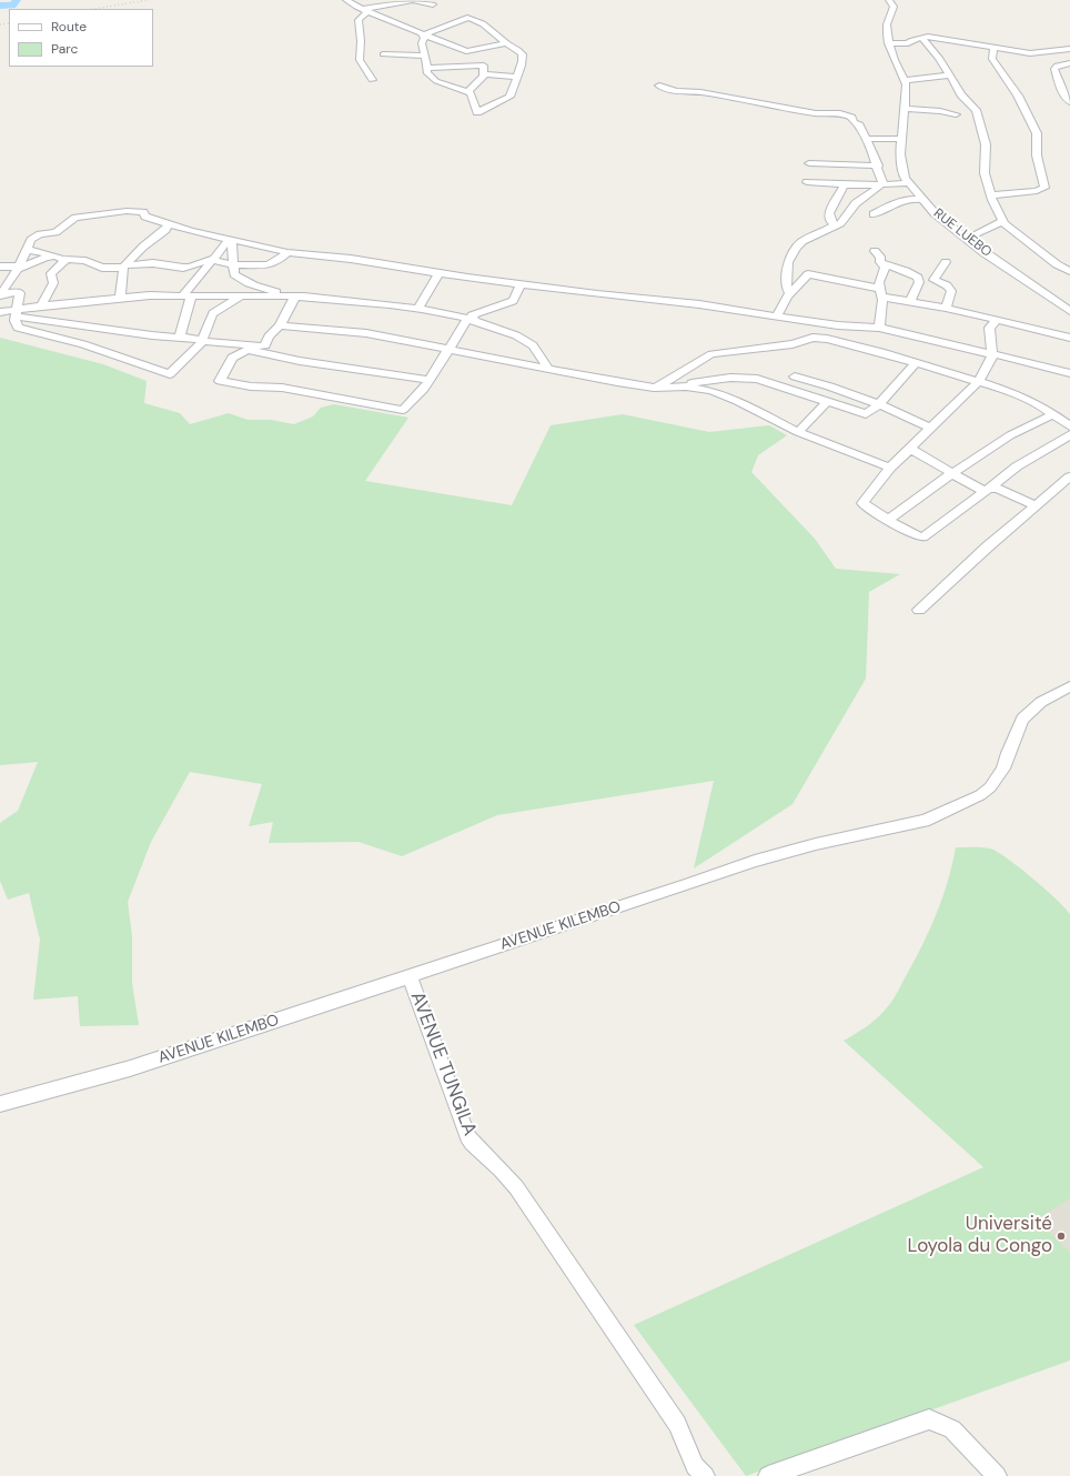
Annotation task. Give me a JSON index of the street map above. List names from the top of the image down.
{
  "streets": {
    "street": ["RUE LUEBO", "AVENUE KILEMBO", "AVENUE TUNGILA"]
  },
  "crossings": [
    ["AVENUE KILEMBO", "AVENUE TUNGILA"]
  ],
  "places": ["Université Loyola du Congo"],
  "legend": ["Route", "Parc"]
}
